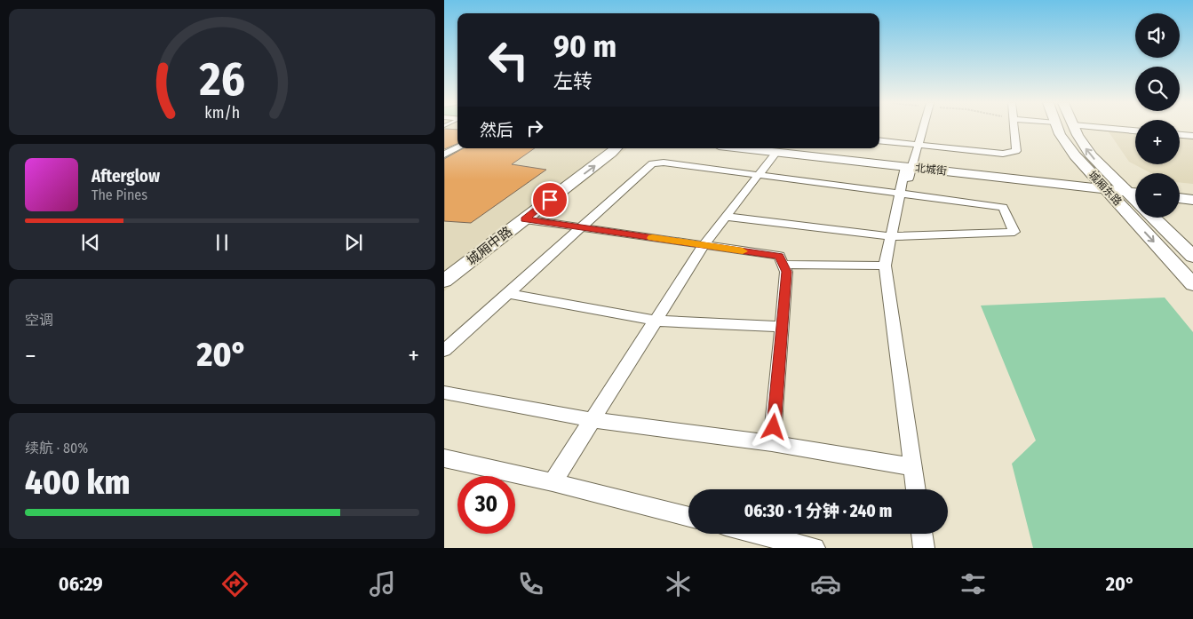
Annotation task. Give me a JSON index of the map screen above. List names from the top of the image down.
{
  "streets": {
    "street": ["北城街", "城厢东路", "城厢中路"]
  },
  "crossings": [
    ["北城街", "城厢东路"]
  ],
  "page": {
    "map_buttons": ["+", "−"],
    "turn": ["90 m", "左转"],
    "then": "然后",
    "song": ["Afterglow", "The Pines"],
    "tile": [
      "空调",
      ["续航 · 80%", "400 km"]
    ],
    "heat": ["−", "20°", "+"],
    "limit": "30",
    "trip": "06:30 · 1 分钟 · 240 m",
    "tabs": ["06:29", "20°"],
    "gauge": ["26", "km/h"]
  }
}
